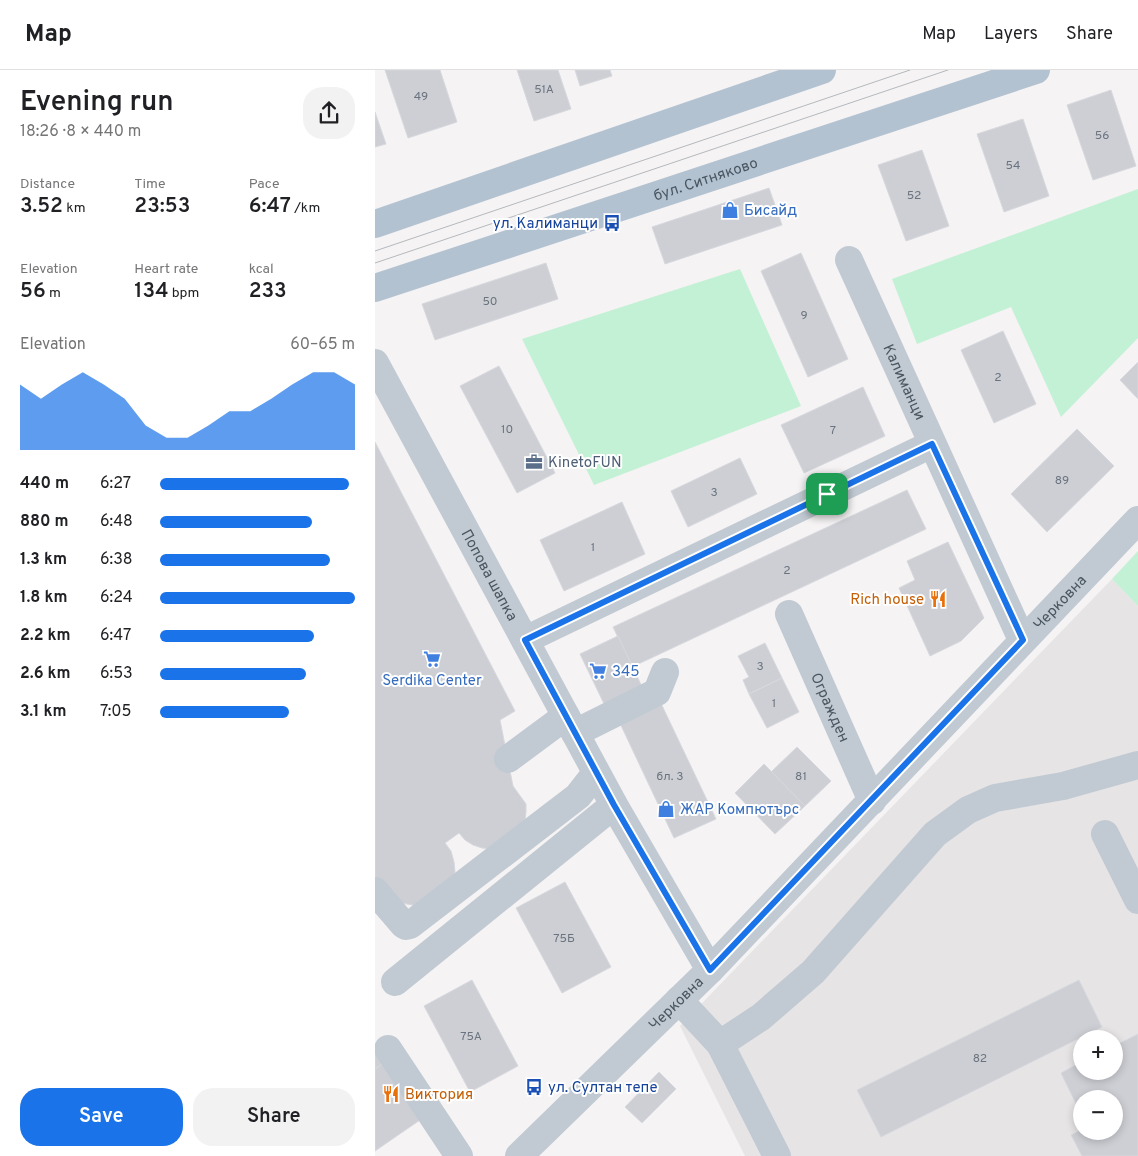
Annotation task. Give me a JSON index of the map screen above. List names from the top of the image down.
{
  "streets": {
    "main road": ["бул. Ситняково"],
    "street": [
      "Калиманци",
      "Попова шапка",
      "Черковна",
      "Огражден"
    ]
  },
  "crossings": [
    ["Калиманци", "Черковна"],
    ["Попова шапка", "Черковна"],
    ["Черковна", "Огражден"]
  ],
  "places": {
    "shop": ["Бисайд", "ЖАР Компютърс"],
    "bus stop": ["ул. Калиманци", "ул. Султан тепе"],
    "office": ["KinetoFUN"],
    "restaurant": ["Rich house", "Виктория"],
    "supermarket": ["Serdika Center", "345"]
  },
  "house_numbers": [
    "51A",
    "49",
    "56",
    "54",
    "52",
    "50",
    "9",
    "2",
    "10",
    "7",
    "89",
    "3",
    "1",
    "2",
    "3",
    "1",
    "бл. 3",
    "81",
    "75Б",
    "75А",
    "82"
  ],
  "page": {
    "header": "Map",
    "nav": ["Map", "Layers", "Share"],
    "heading": ["Evening run", "18:26 · 8 × 440 m"],
    "stats": [
      ["Distance", "3.52 km"],
      ["Time", "23:53"],
      ["Pace", "6:47 /km"],
      ["Elevation", "56 m"],
      ["Heart rate", "134 bpm"],
      ["kcal", "233"]
    ],
    "chart": ["Elevation", "60–65 m"],
    "list": [
      {
        "name": "440 m",
        "note": "6:27"
      },
      {
        "name": "880 m",
        "note": "6:48"
      },
      {
        "name": "1.3 km",
        "note": "6:38"
      },
      {
        "name": "1.8 km",
        "note": "6:24"
      },
      {
        "name": "2.2 km",
        "note": "6:47"
      },
      {
        "name": "2.6 km",
        "note": "6:53"
      },
      {
        "name": "3.1 km",
        "note": "7:05"
      }
    ],
    "map_buttons": ["+", "−"],
    "buttons": ["Save", "Share"]
  }
}
